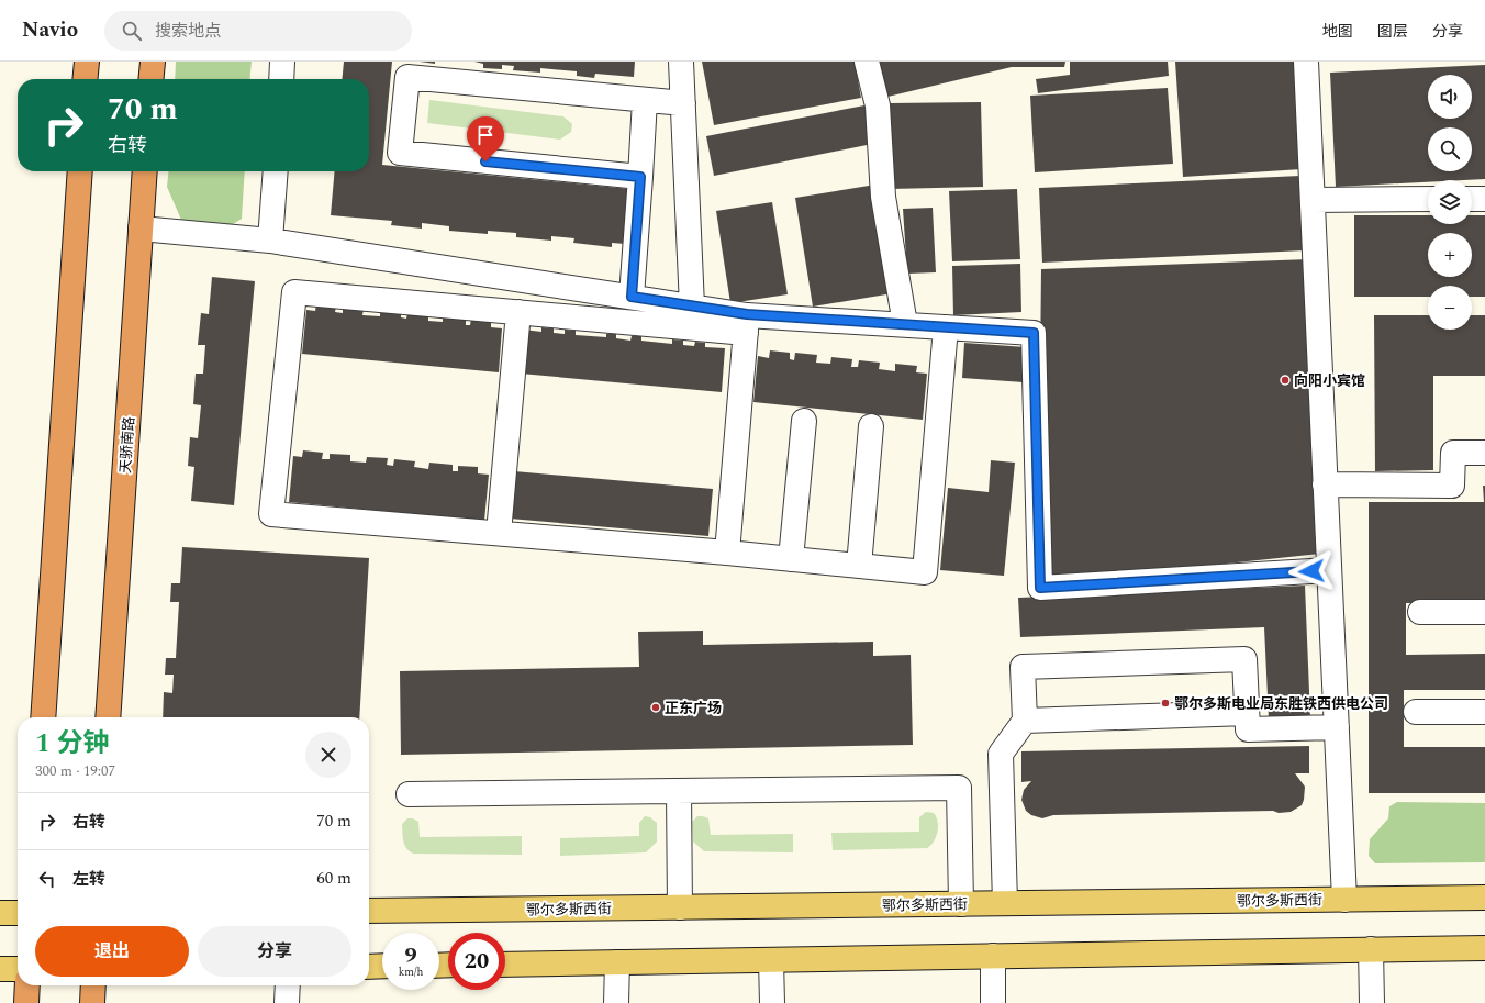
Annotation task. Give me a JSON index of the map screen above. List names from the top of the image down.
{
  "streets": {
    "highway": ["天骄南路"],
    "main road": ["鄂尔多斯西街"]
  },
  "places": ["向阳小宾馆", "鄂尔多斯电业局东胜铁西供电公司", "正东广场"],
  "page": {
    "header": "Navio",
    "search": "搜索地点",
    "nav": ["地图", "图层", "分享"],
    "map_buttons": ["+", "−"],
    "turn": ["70 m", "右转"],
    "heading": ["1 分钟", "300 m · 19:07"],
    "list": [
      {
        "name": "右转",
        "value": "70 m"
      },
      {
        "name": "左转",
        "value": "60 m"
      }
    ],
    "buttons": ["退出", "分享"],
    "speed": "9 km/h",
    "limit": "20"
  }
}
